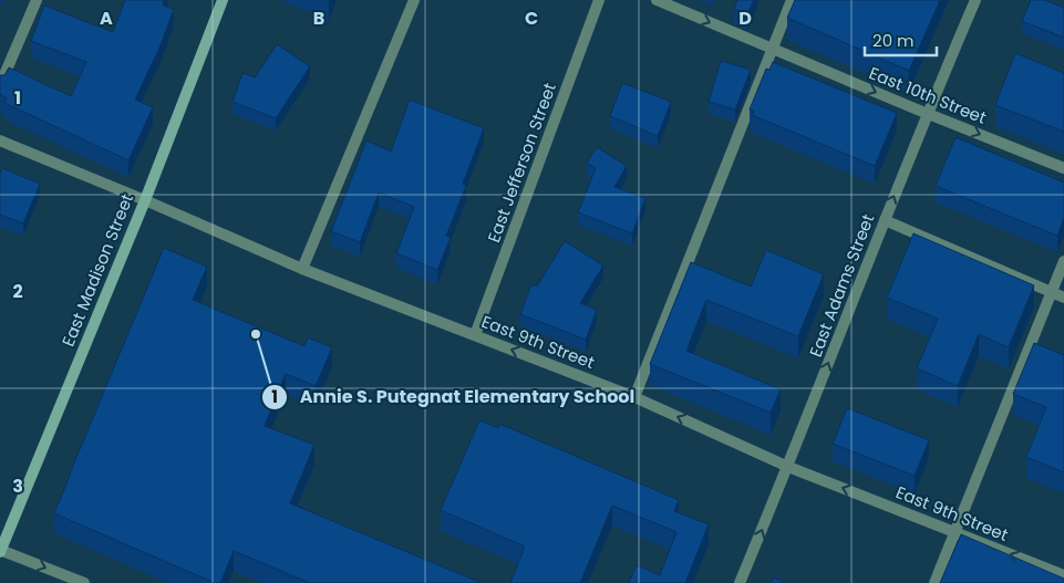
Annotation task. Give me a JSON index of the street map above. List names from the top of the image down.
{
  "streets": {
    "main road": ["East Madison Street"],
    "street": [
      "East 10th Street",
      "East Jefferson Street",
      "East Adams Street",
      "East 9th Street"
    ]
  },
  "crossings": [
    ["East 10th Street", "East Adams Street"],
    ["East Jefferson Street", "East 9th Street"],
    ["East Madison Street", "East 9th Street"],
    ["East Adams Street", "East 9th Street"]
  ],
  "one_way": ["East 10th Street", "East Adams Street", "East 9th Street"],
  "places": ["Annie S. Putegnat Elementary School"],
  "scale_bar": "20 m",
  "grid": {
    "columns": [
      "A",
      "B",
      "C",
      "D"
    ],
    "rows": ["1", "2", "3"]
  }
}
